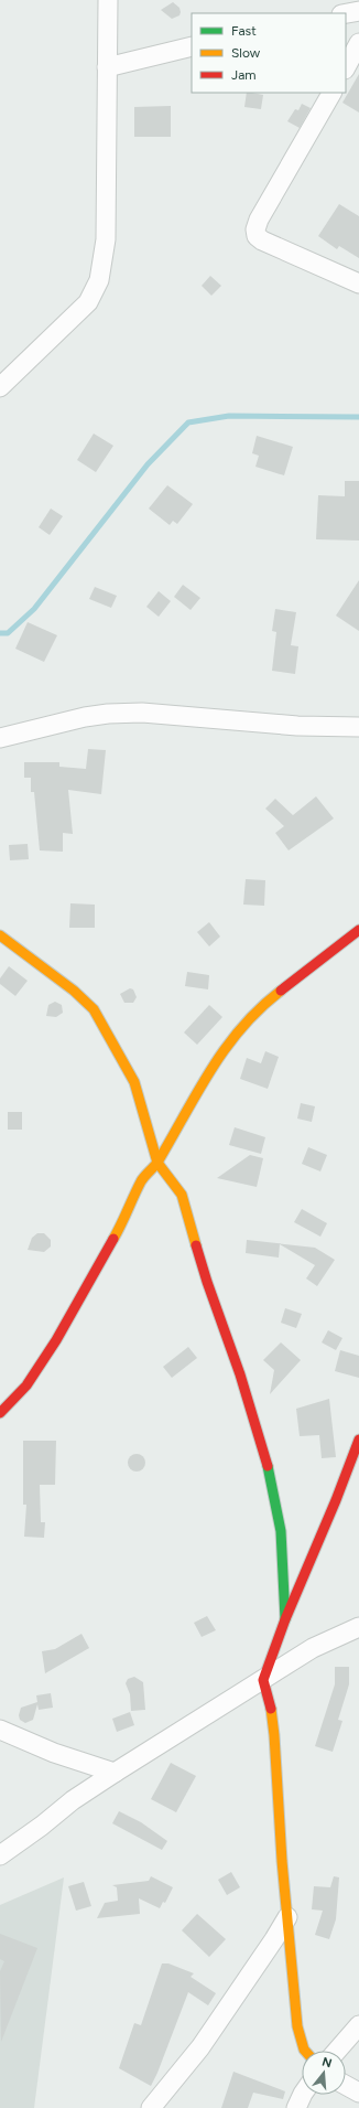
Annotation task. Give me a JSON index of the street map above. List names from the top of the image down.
{
  "legend": ["Fast", "Slow", "Jam"],
  "north": "top"
}
